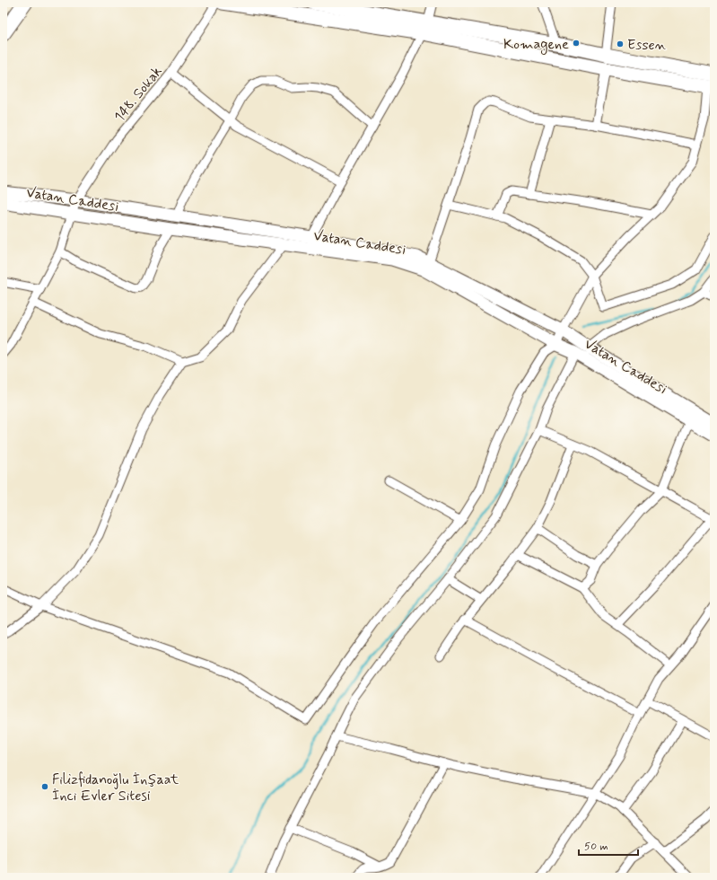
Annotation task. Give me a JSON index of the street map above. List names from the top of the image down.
{
  "streets": {
    "main road": ["Vatan Caddesi"],
    "street": ["148. Sokak"]
  },
  "crossings": [
    ["148. Sokak", "Vatan Caddesi"]
  ],
  "places": ["Komagene", "Essen", "Filizfidanoğlu İnşaat İnci Evler Sitesi"],
  "scale_bar": "50 m"
}
